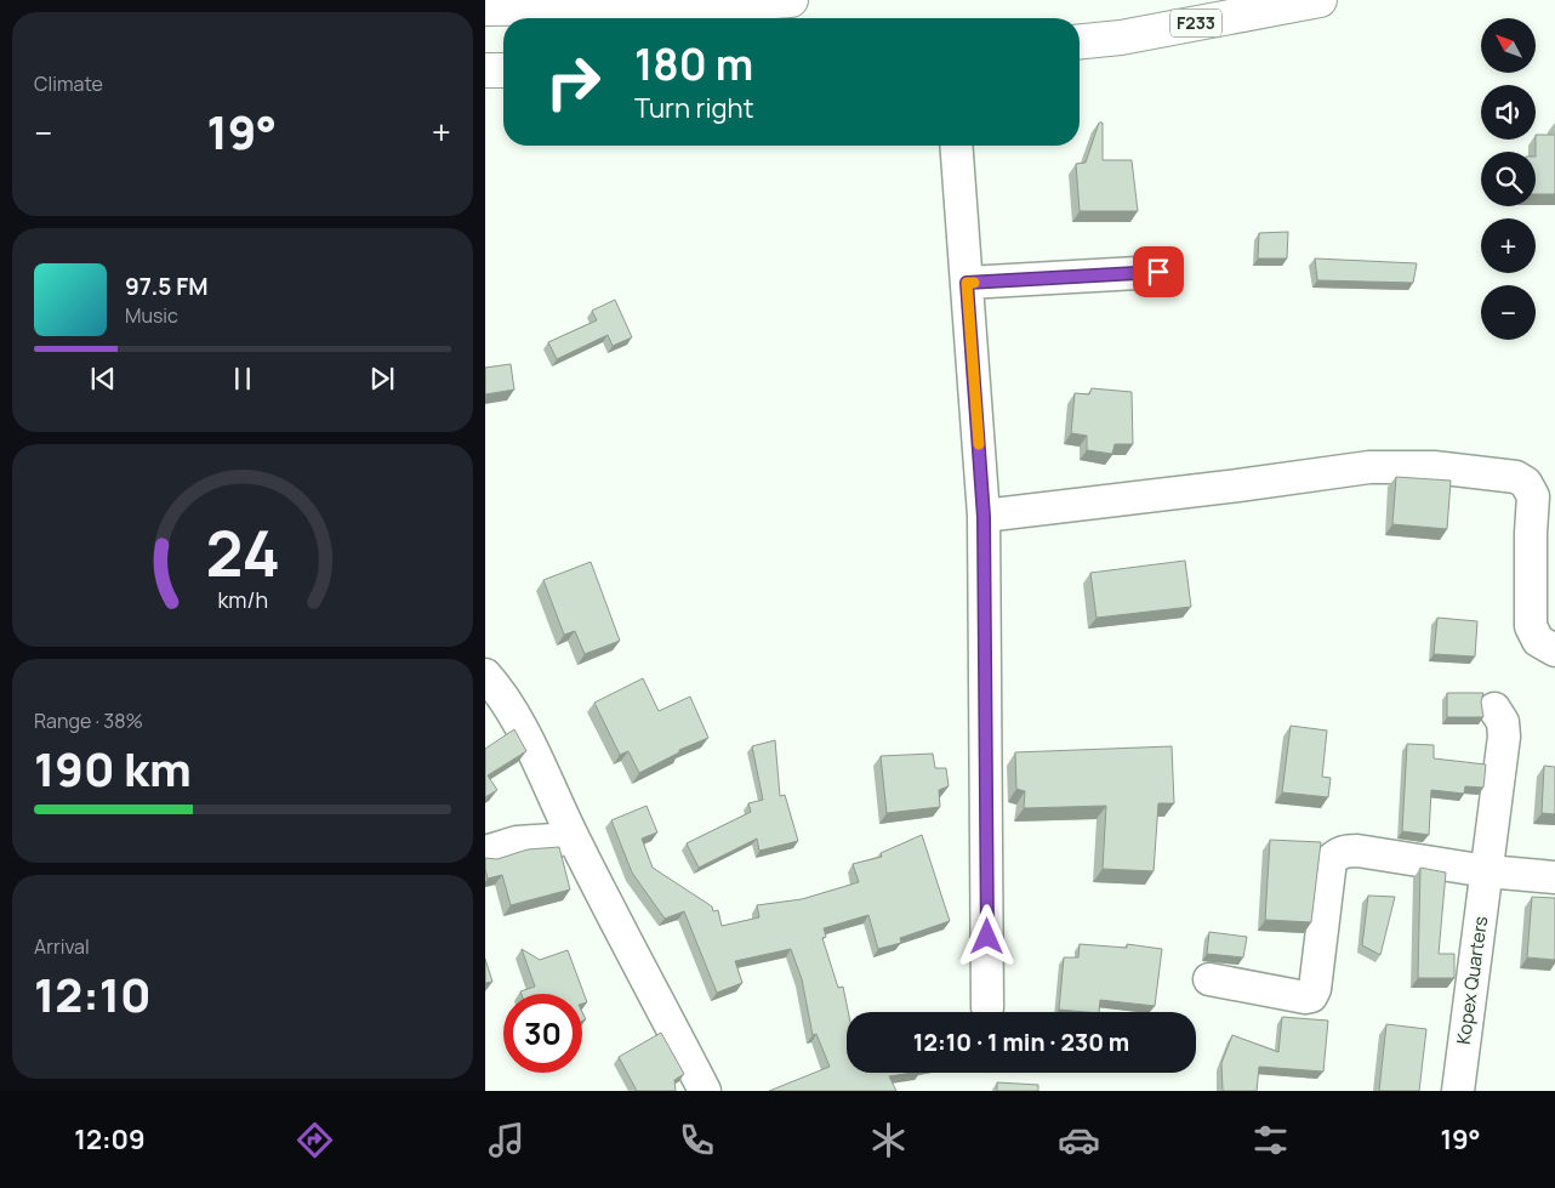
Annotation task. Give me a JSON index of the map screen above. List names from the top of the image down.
{
  "streets": {
    "main road": ["F233"],
    "street": ["Kopex Quarters"]
  },
  "north": "top left",
  "page": {
    "tile": [
      "Climate",
      ["Range · 38%", "190 km"],
      ["Arrival", "12:10"]
    ],
    "map_buttons": ["+", "−"],
    "turn": ["180 m", "Turn right"],
    "heat": ["−", "19°", "+"],
    "song": ["97.5 FM", "Music"],
    "limit": "30",
    "trip": "12:10 · 1 min · 230 m",
    "tabs": ["12:09", "19°"],
    "gauge": ["24", "km/h"]
  }
}
